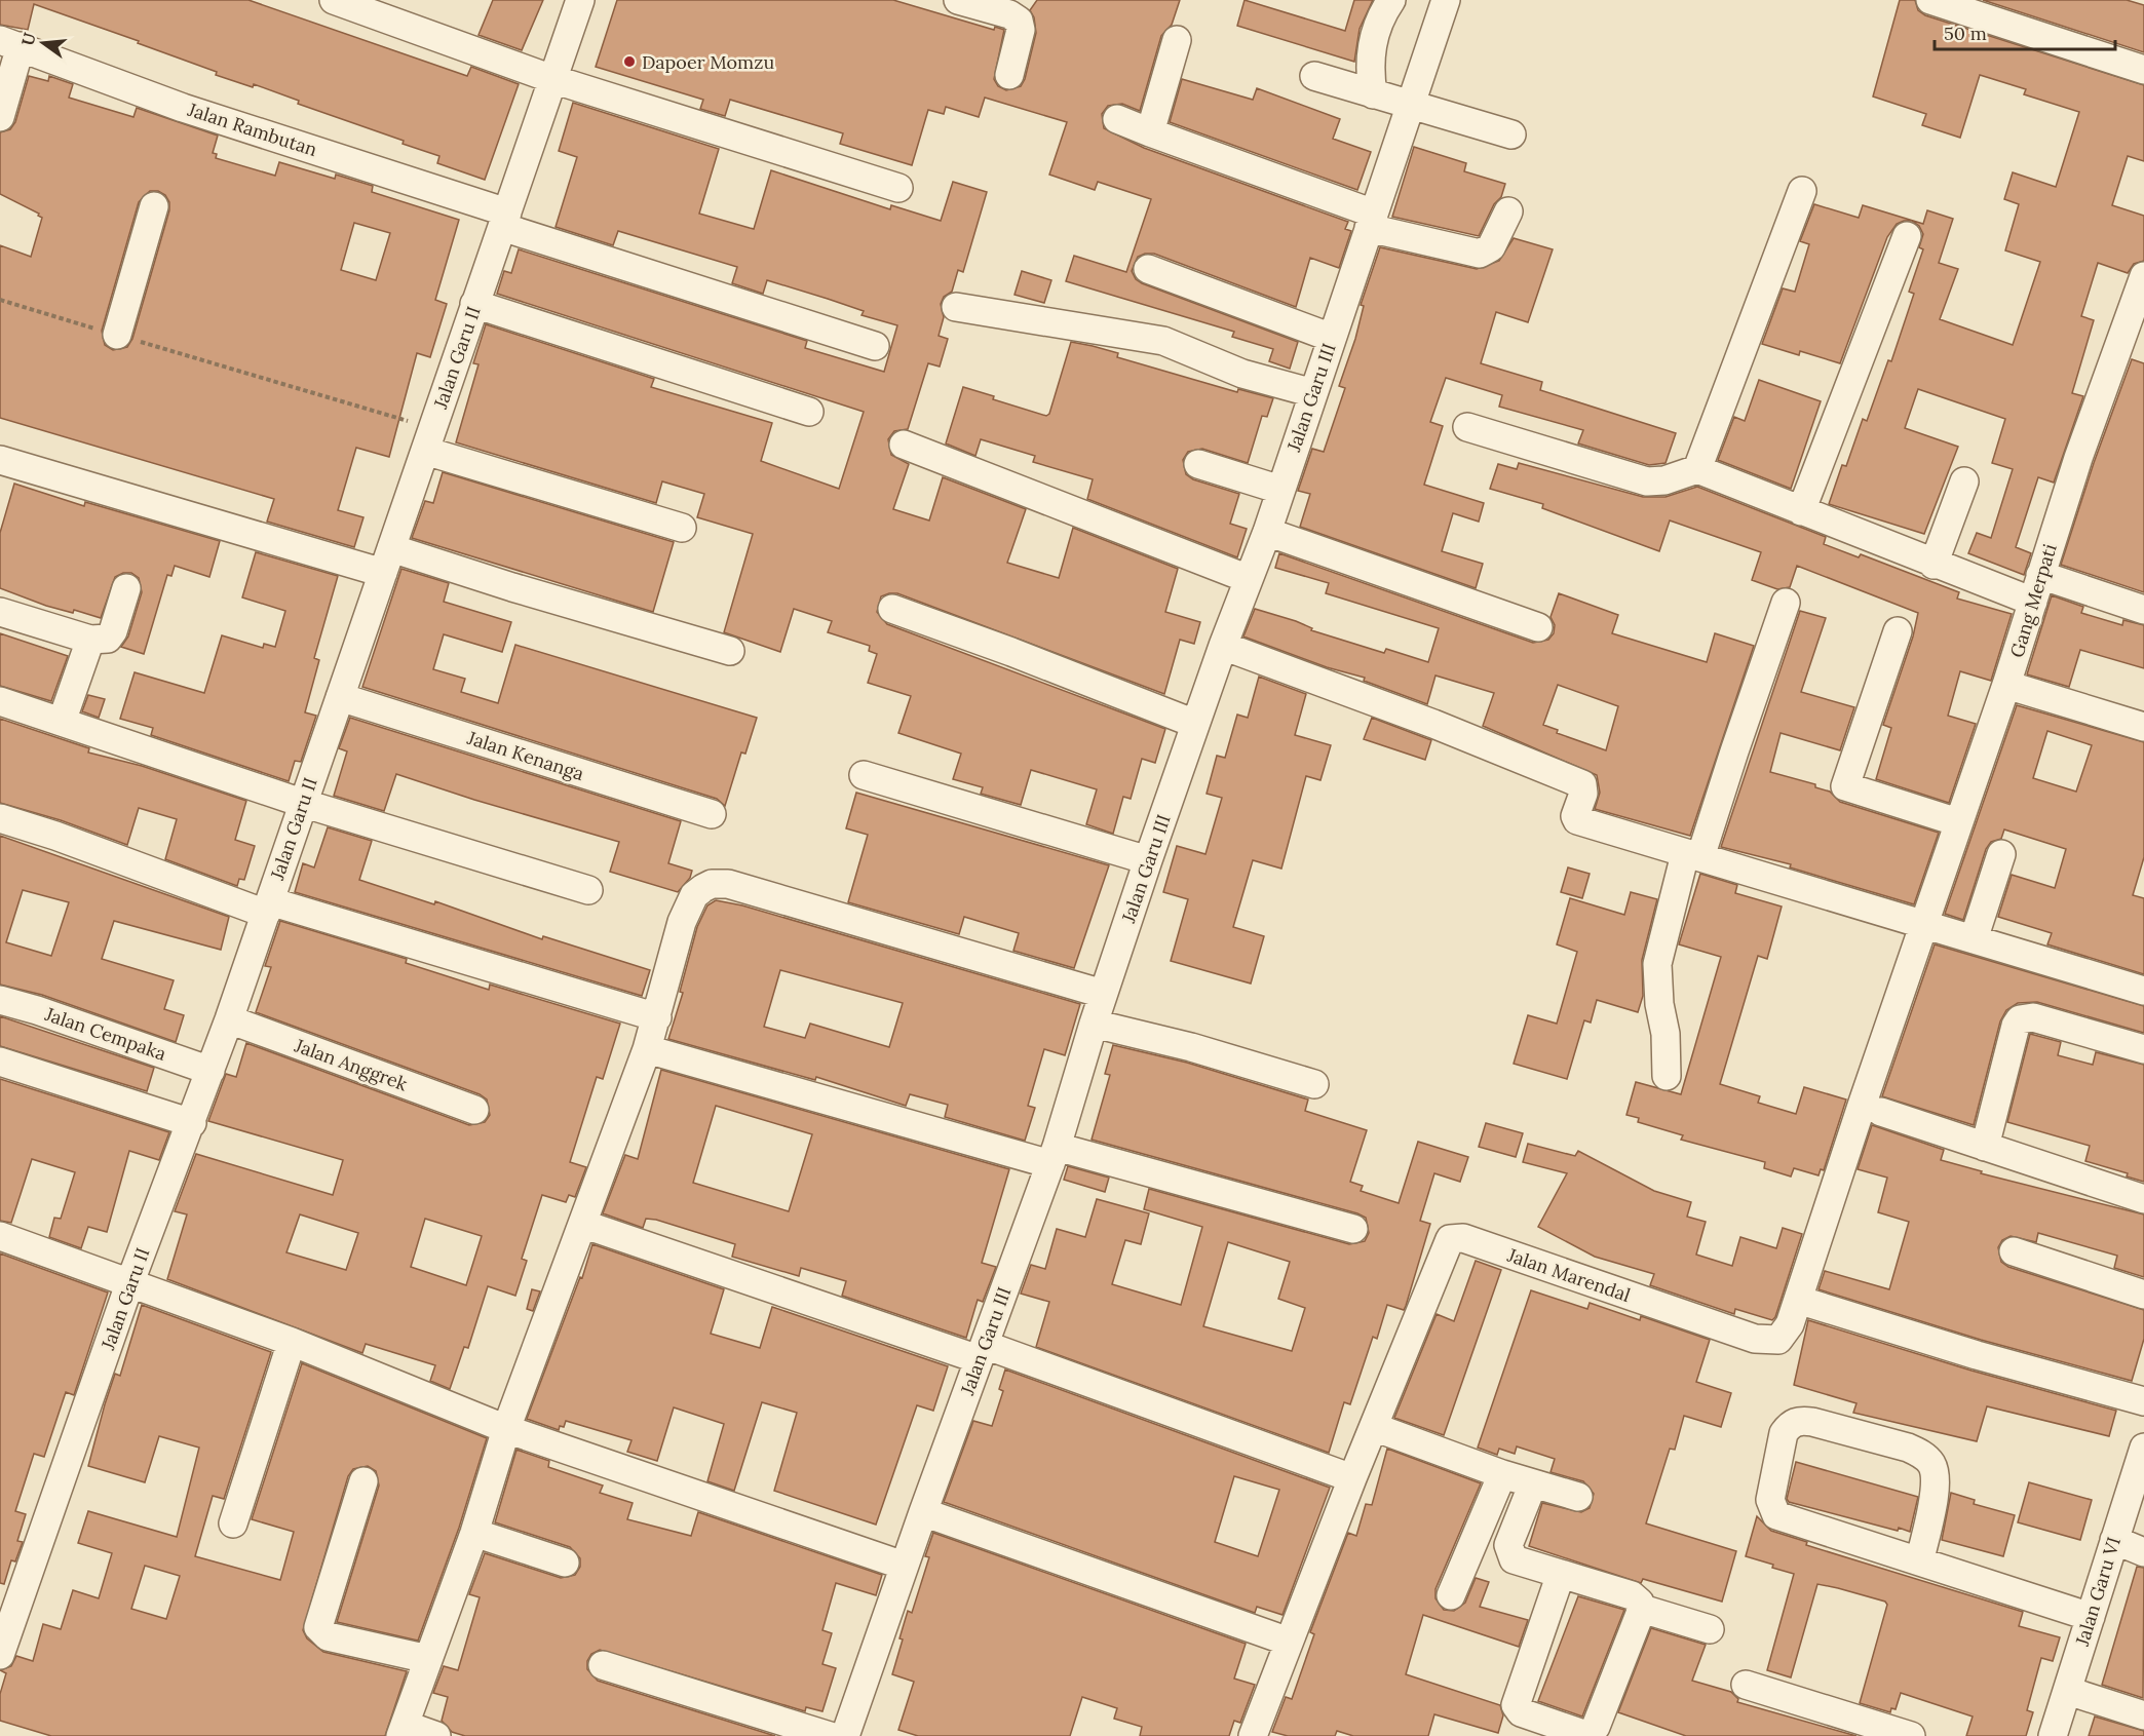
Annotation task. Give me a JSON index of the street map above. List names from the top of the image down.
{
  "streets": {
    "street": [
      "Jalan Rambutan",
      "Jalan Garu II",
      "Jalan Garu III",
      "Gang Merpati",
      "Jalan Kenanga",
      "Jalan Cempaka",
      "Jalan Anggrek",
      "Jalan Marendal",
      "Jalan Garu VI"
    ]
  },
  "crossings": [
    ["Jalan Rambutan", "Jalan Garu II"],
    ["Jalan Garu II", "Jalan Kenanga"],
    ["Jalan Garu II", "Jalan Cempaka"],
    ["Jalan Garu II", "Jalan Anggrek"],
    ["Gang Merpati", "Jalan Marendal"]
  ],
  "places": ["Dapoer Momzu"],
  "scale_bar": "50 m",
  "north": "left"
}
